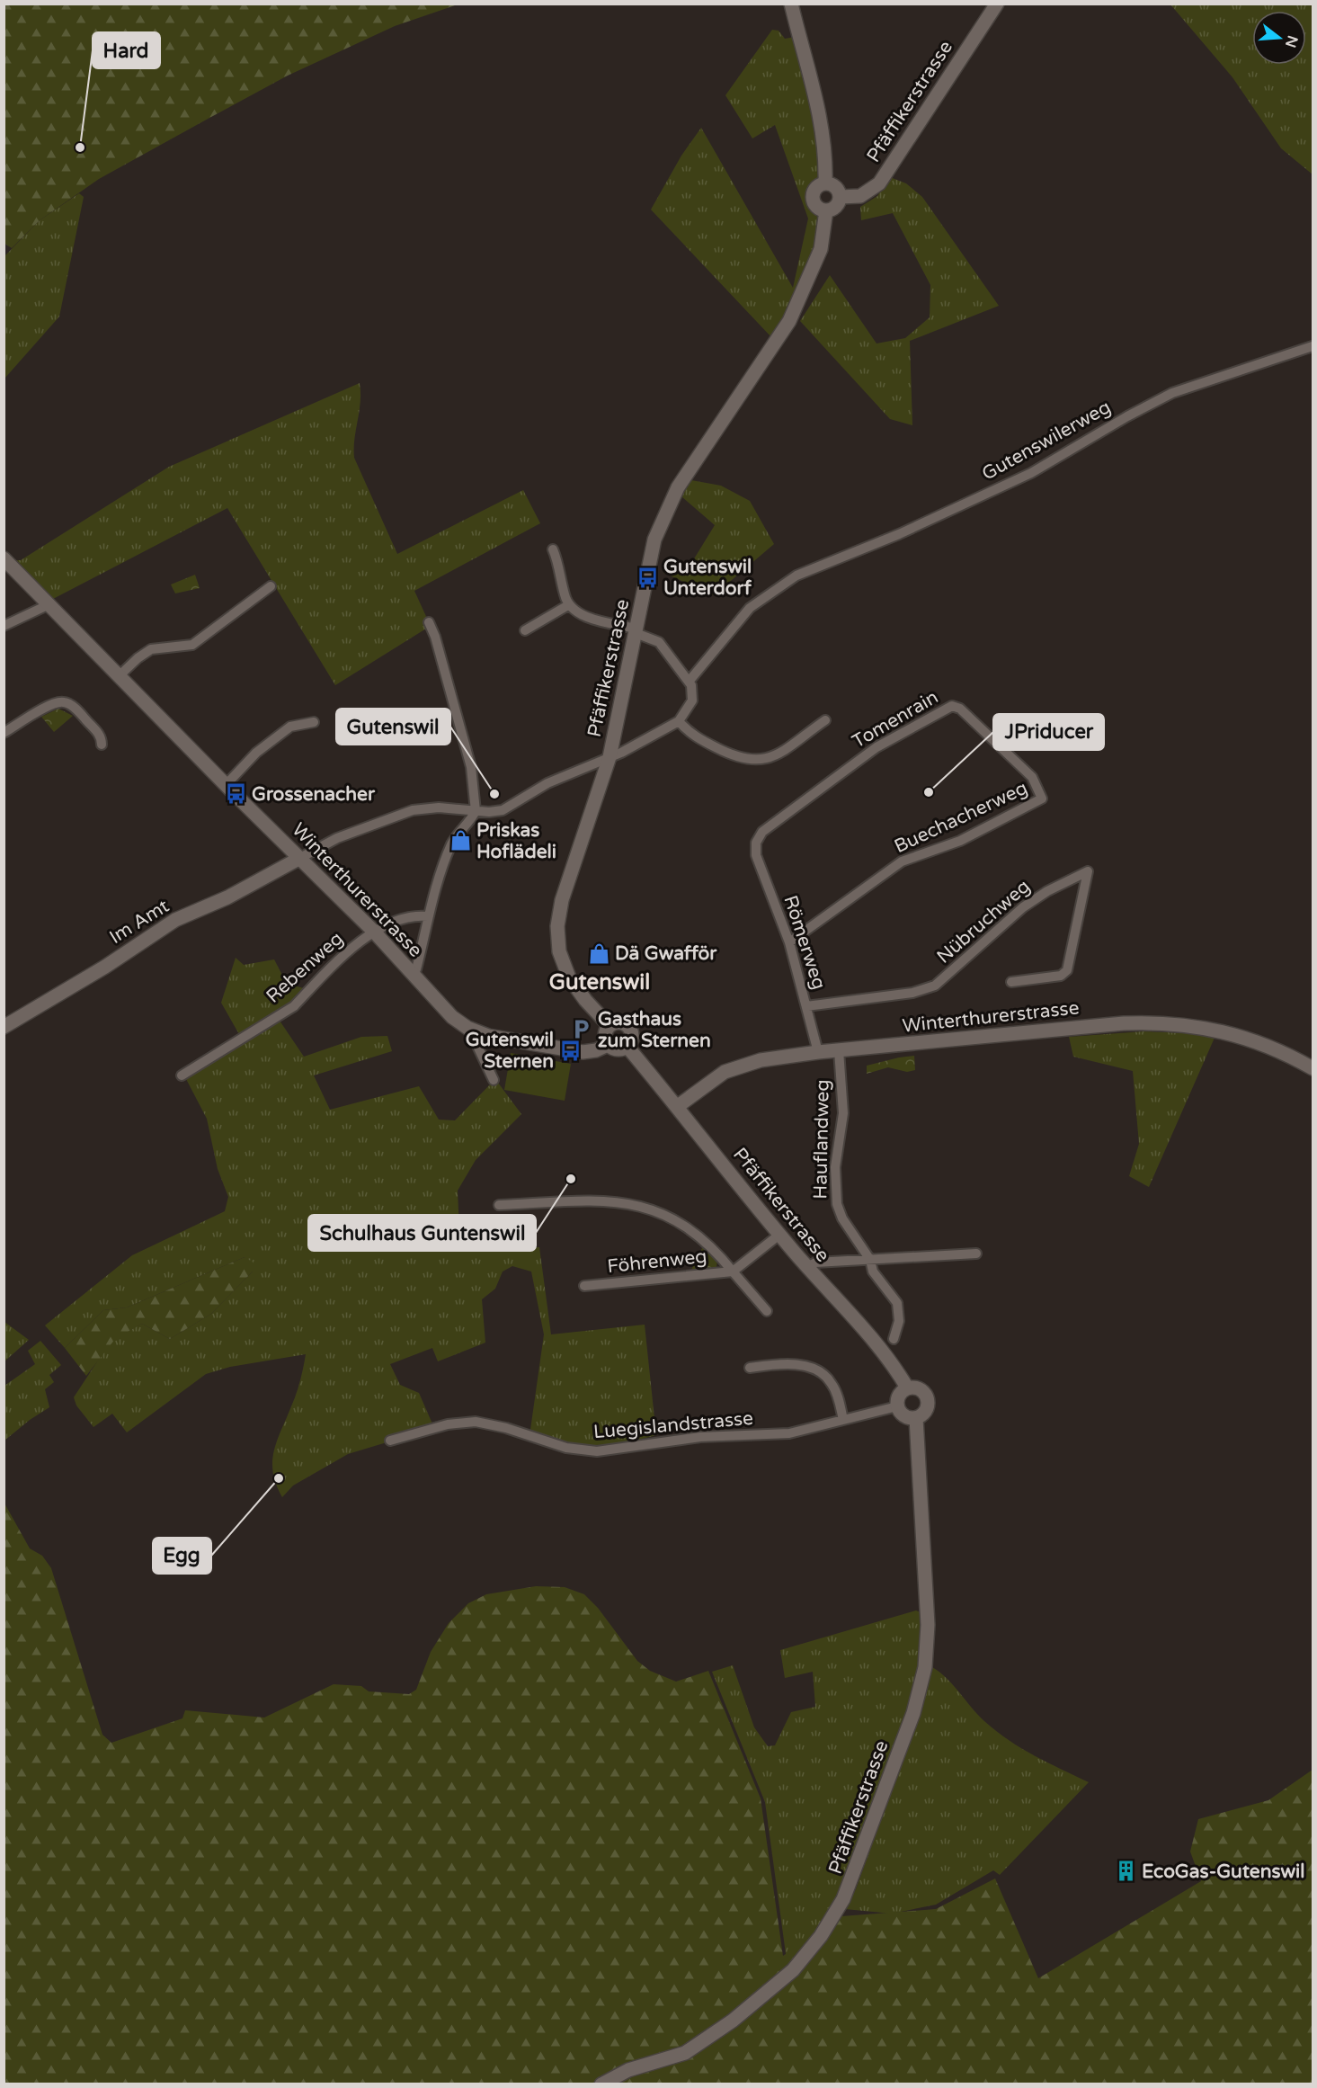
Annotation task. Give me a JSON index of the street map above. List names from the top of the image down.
{
  "streets": {
    "main road": ["Pfäffikerstrasse", "Winterthurerstrasse", "Im Amt"],
    "street": [
      "Gutenswilerweg",
      "Tomenrain",
      "Buechacherweg",
      "Nübruchweg",
      "Römerweg",
      "Rebenweg",
      "Hauflandweg",
      "Föhrenweg",
      "Luegislandstrasse"
    ]
  },
  "crossings": [
    ["Pfäffikerstrasse", "Winterthurerstrasse"],
    ["Pfäffikerstrasse", "Luegislandstrasse"],
    ["Tomenrain", "Buechacherweg"],
    ["Tomenrain", "Römerweg"],
    ["Buechacherweg", "Römerweg"],
    ["Winterthurerstrasse", "Im Amt"],
    ["Winterthurerstrasse", "Römerweg"],
    ["Winterthurerstrasse", "Rebenweg"],
    ["Winterthurerstrasse", "Hauflandweg"],
    ["Nübruchweg", "Römerweg"]
  ],
  "districts": ["Gutenswil"],
  "places": {
    "other": [
      "Hard",
      "JPriducer",
      "Gutenswil",
      "Schulhaus Guntenswil",
      "Egg"
    ],
    "bus stop": ["Gutenswil Unterdorf", "Grossenacher", "Gutenswil Sternen"],
    "shop": ["Priskas Hoflädeli", "Dä Gwafför"],
    "parking": ["Gasthaus zum Sternen"],
    "building": ["EcoGas-Gutenswil"]
  },
  "north": "right"
}
